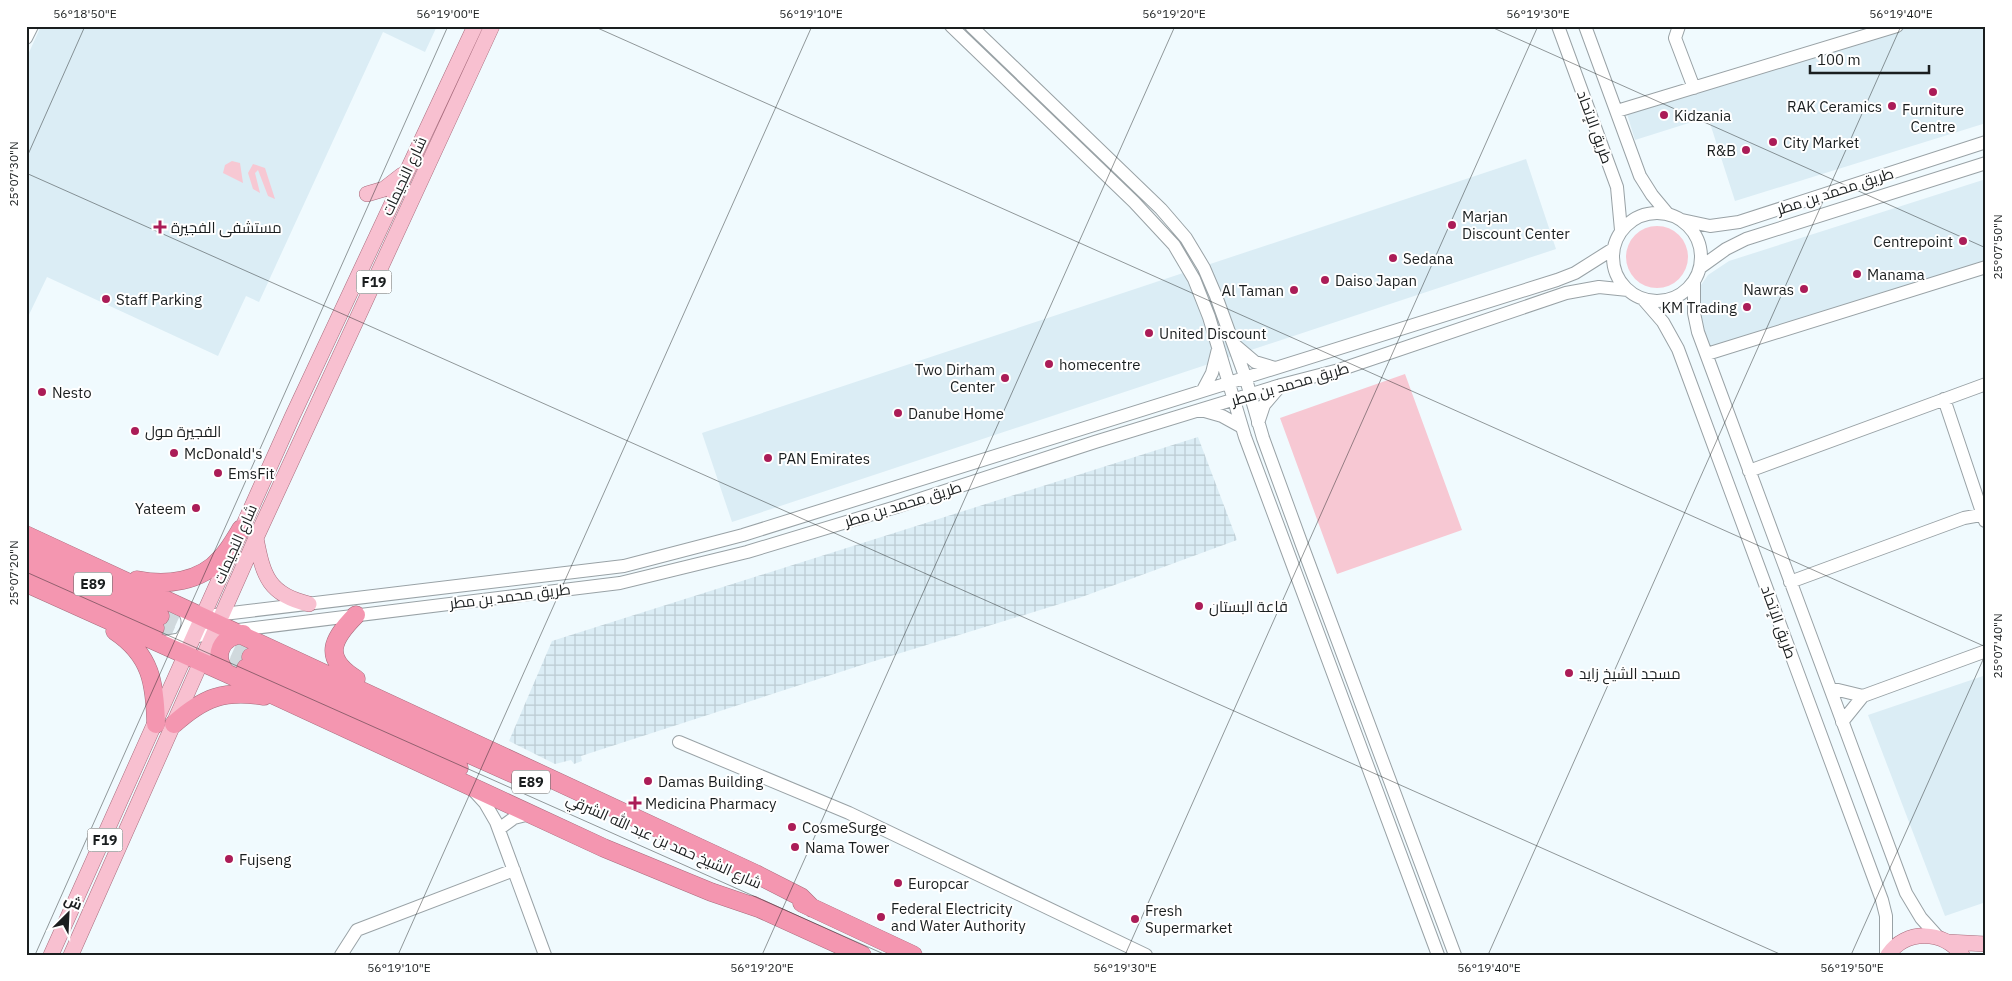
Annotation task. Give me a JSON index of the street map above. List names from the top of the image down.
{
  "streets": {
    "highway": ["E89", "شارع الشيخ حمد بن عبد الله الشرقي"],
    "main road": ["شارع النجيمات", "F19"],
    "street": ["طريق اﻹتحاد", "طريق محمد بن مطر"]
  },
  "crossings": [
    ["طريق اﻹتحاد", "طريق محمد بن مطر"],
    ["شارع النجيمات", "طريق محمد بن مطر"]
  ],
  "places": {
    "other": [
      "Furniture Centre",
      "RAK Ceramics",
      "Kidzania",
      "City Market",
      "R&B",
      "Marjan Discount Center",
      "Centrepoint",
      "Sedana",
      "Manama",
      "Daiso Japan",
      "Nawras",
      "Al Taman",
      "Staff Parking",
      "KM Trading",
      "United Discount",
      "homecentre",
      "Two Dirham Center",
      "Nesto",
      "Danube Home",
      "الفجيرة مول",
      "McDonald's",
      "PAN Emirates",
      "EmsFit",
      "Yateem",
      "قاعة البستان",
      "مسجد الشيخ زايد",
      "Damas Building",
      "CosmeSurge",
      "Nama Tower",
      "Fujseng",
      "Europcar",
      "Federal Electricity and Water Authority",
      "Fresh Supermarket"
    ],
    "health": ["مستشفى الفجيرة", "Medicina Pharmacy"]
  },
  "scale_bar": "100 m",
  "north": "top right",
  "coordinates": [
    "56°18'50\"E",
    "56°19'00\"E",
    "56°19'10\"E",
    "56°19'20\"E",
    "56°19'30\"E",
    "56°19'40\"E",
    "25°07'30\"N",
    "25°07'50\"N",
    "25°07'20\"N",
    "25°07'40\"N",
    "56°19'50\"E"
  ]
}
